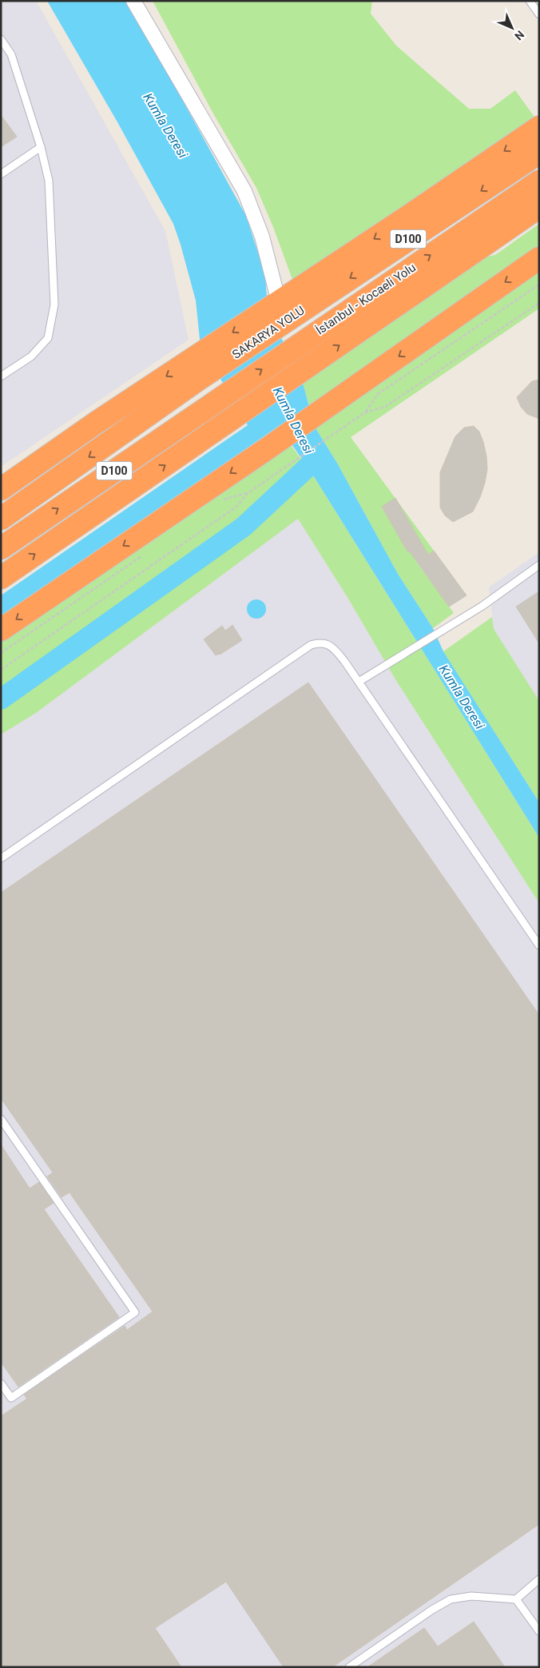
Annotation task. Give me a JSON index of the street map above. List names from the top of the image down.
{
  "streets": {
    "highway": ["D100", "İstanbul - Kocaeli Yolu", "SAKARYA YOLU"]
  },
  "crossings": [
    ["D100", "İstanbul - Kocaeli Yolu"]
  ],
  "water": ["Kumla Deresi"],
  "north": "bottom right"
}
